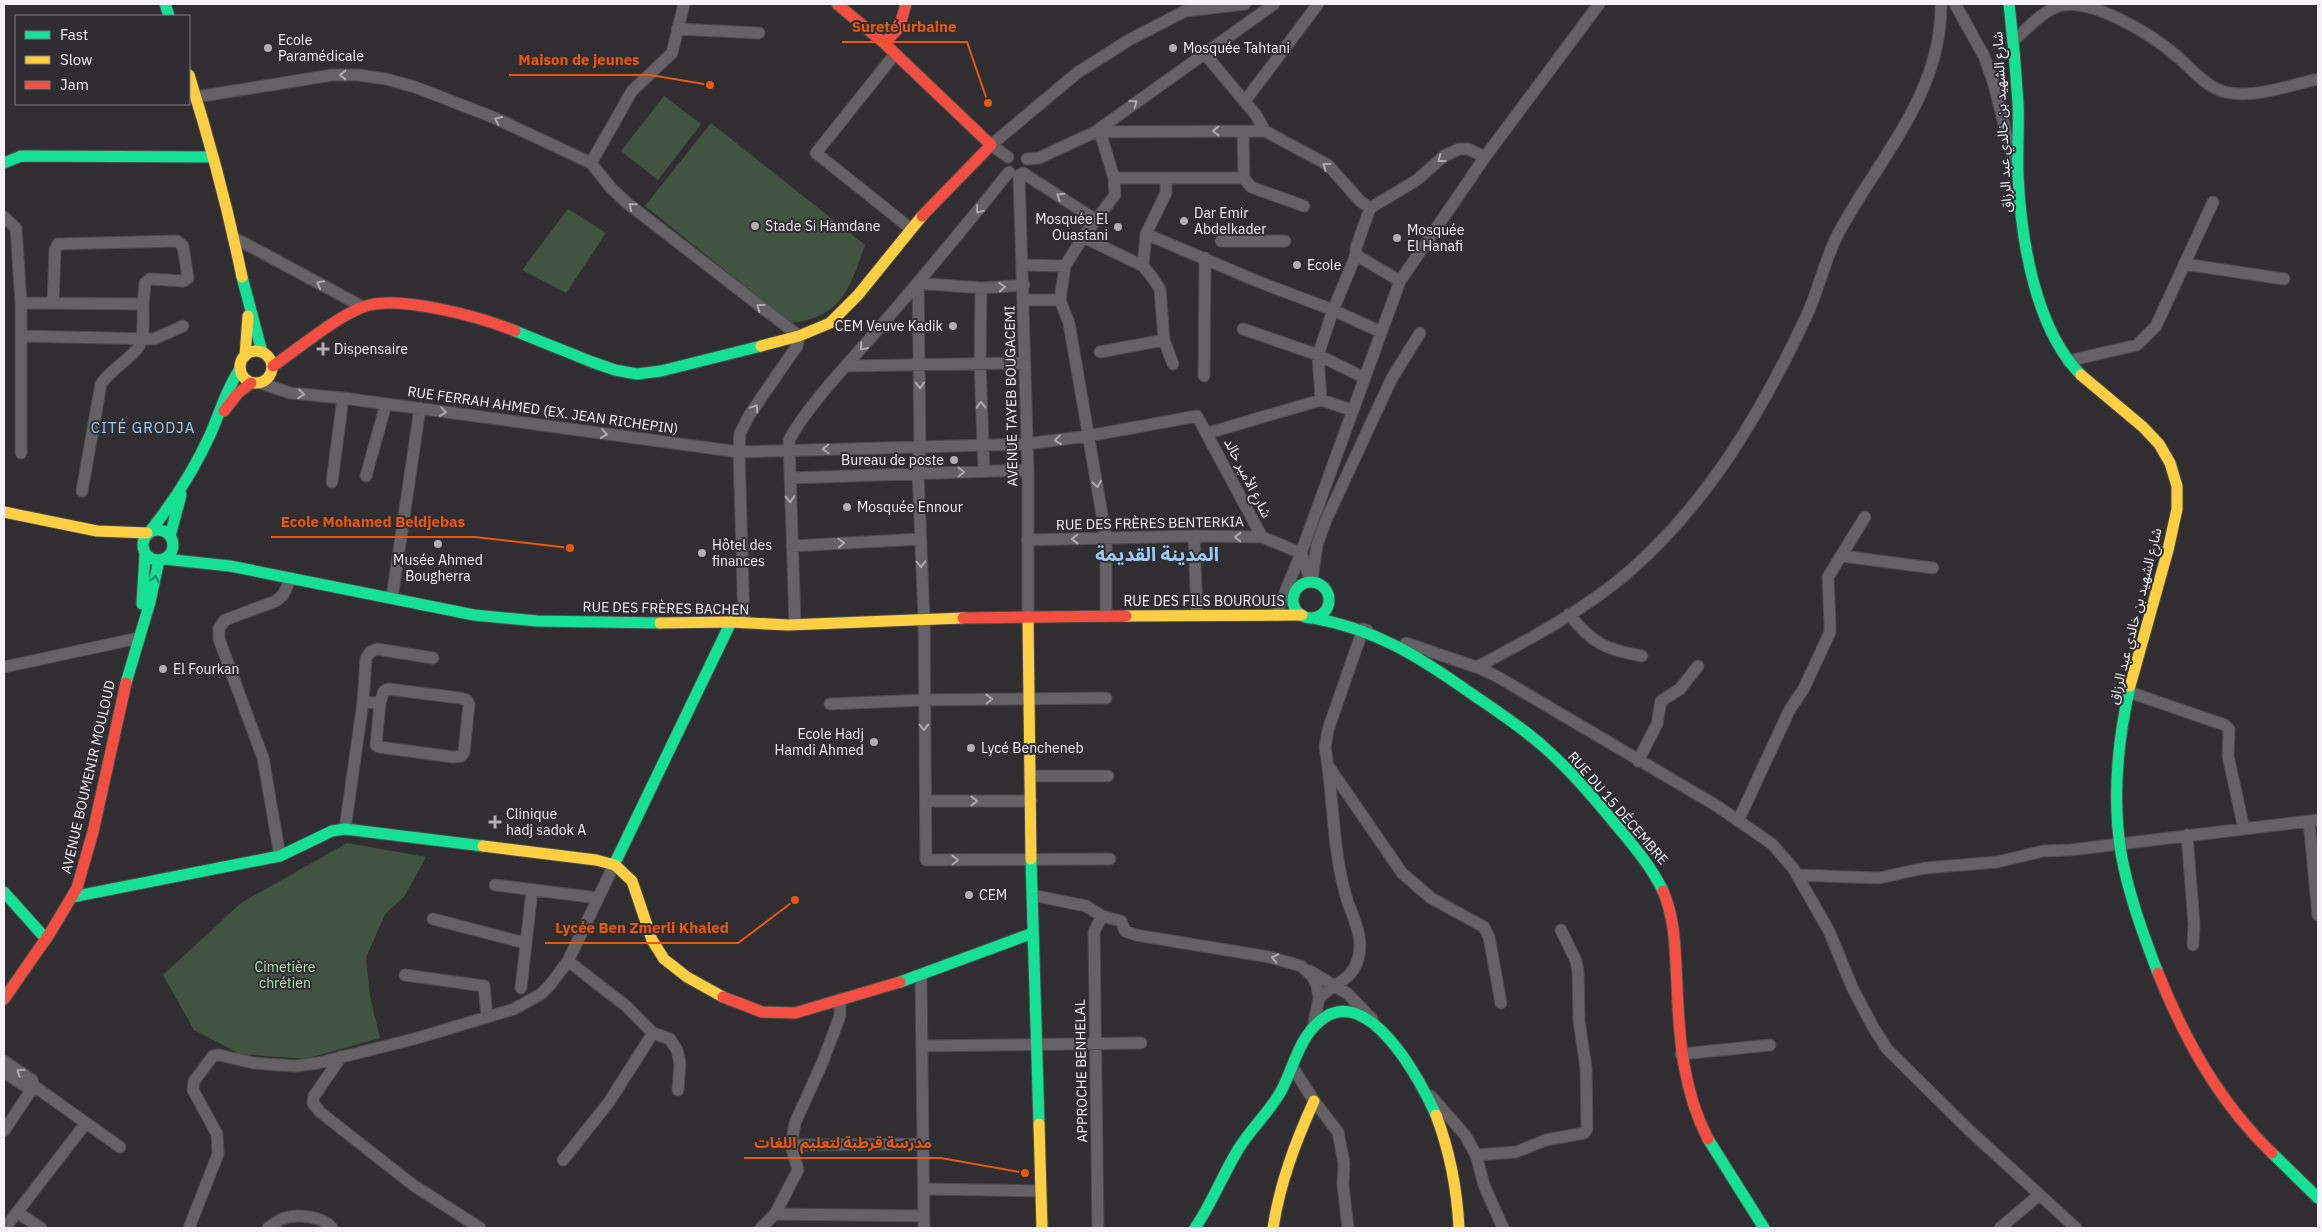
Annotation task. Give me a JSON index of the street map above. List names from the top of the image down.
{
  "streets": {
    "main road": [
      "شارع الشهيد بن خالدي عبد الرزاق",
      "RUE DES FILS BOUROUIS",
      "RUE DES FRÈRES BACHEN",
      "AVENUE BOUMENIR MOULOUD",
      "RUE DU 15 DÉCEMBRE"
    ],
    "street": [
      "AVENUE TAYEB BOUGACEMI",
      "RUE FERRAH AHMED (EX. JEAN RICHEPIN)",
      "شارع الأمير خالد",
      "RUE DES FRÈRES BENTERKIA",
      "APPROCHE BENHELAL"
    ]
  },
  "crossings": [
    ["AVENUE TAYEB BOUGACEMI", "RUE FERRAH AHMED (EX. JEAN RICHEPIN)"],
    ["AVENUE TAYEB BOUGACEMI", "RUE DES FRÈRES BENTERKIA"],
    ["AVENUE TAYEB BOUGACEMI", "RUE DES FRÈRES BACHEN"],
    ["RUE FERRAH AHMED (EX. JEAN RICHEPIN)", "شارع الأمير خالد"],
    ["شارع الأمير خالد", "RUE DES FRÈRES BENTERKIA"],
    ["RUE DES FILS BOUROUIS", "RUE DES FRÈRES BACHEN"],
    ["RUE DES FILS BOUROUIS", "RUE DU 15 DÉCEMBRE"]
  ],
  "one_way": ["RUE DES FRÈRES BENTERKIA"],
  "districts": ["CITÉ GRODJA", "المدينة القديمة"],
  "parks": ["Cimetière chrétien"],
  "places": {
    "other": [
      "Ecole Paramédicale",
      "Mosquée Tahtani",
      "Maison de jeunes",
      "Sureté urbaine",
      "Dar Emir Abdelkader",
      "Stade Si Hamdane",
      "Mosquée El Ouastani",
      "Mosquée El Hanafi",
      "Ecole",
      "CEM Veuve Kadik",
      "Bureau de poste",
      "Mosquée Ennour",
      "Musée Ahmed Bougherra",
      "Ecole Mohamed Beldjebas",
      "Hôtel des finances",
      "El Fourkan",
      "Ecole Hadj Hamdi Ahmed",
      "Lycé Bencheneb",
      "CEM",
      "Lycée Ben Zmerli Khaled",
      "مدرسة قرطبة لتعليم اللغات"
    ],
    "health": ["Dispensaire", "Clinique hadj sadok A"]
  },
  "legend": ["Fast", "Slow", "Jam"]
}
